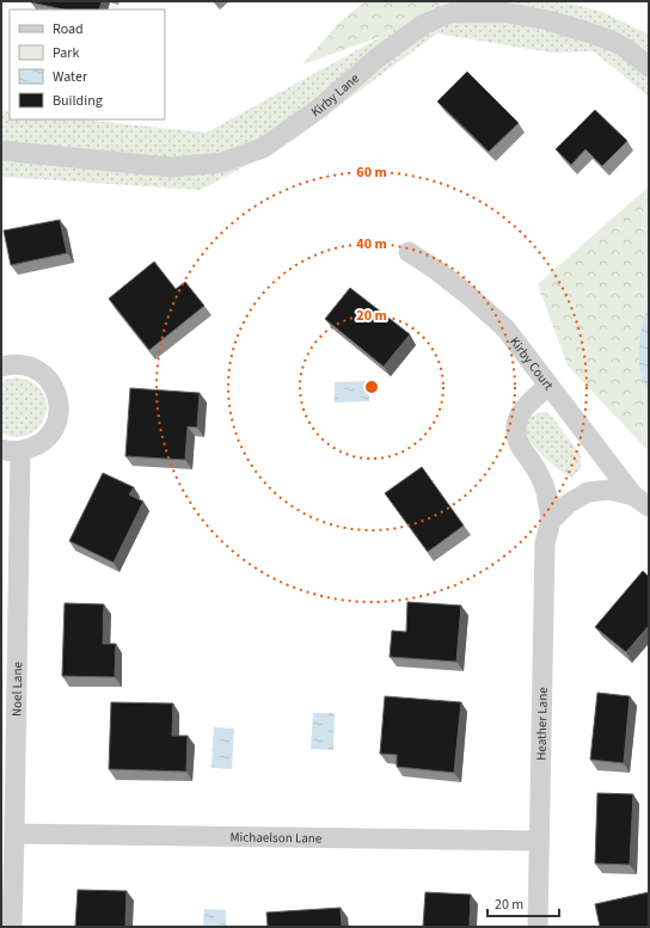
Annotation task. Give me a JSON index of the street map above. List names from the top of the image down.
{
  "streets": {
    "street": [
      "Kirby Lane",
      "Kirby Court",
      "Noel Lane",
      "Heather Lane",
      "Michaelson Lane"
    ]
  },
  "crossings": [
    ["Kirby Court", "Heather Lane"],
    ["Noel Lane", "Michaelson Lane"],
    ["Heather Lane", "Michaelson Lane"]
  ],
  "legend": [
    "Road",
    "Park",
    "Water",
    "Building"
  ],
  "scale_bar": "20 m",
  "rings": ["60 m", "40 m", "20 m"]
}
